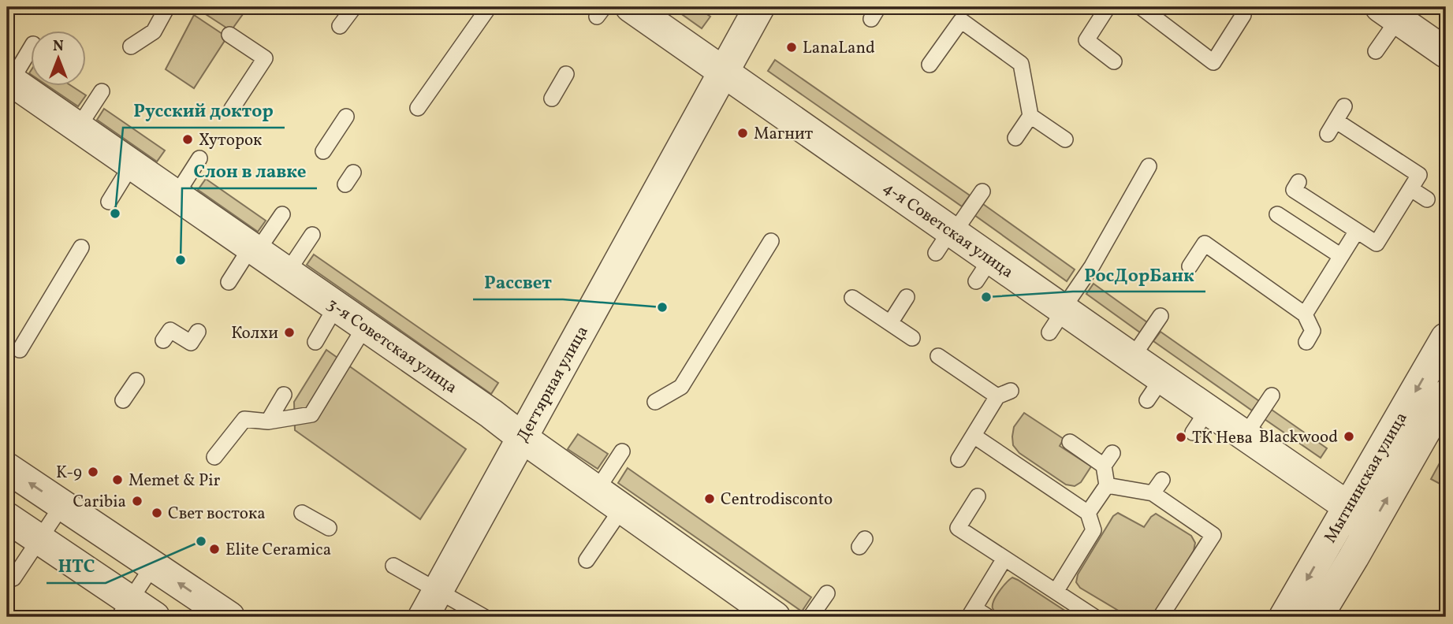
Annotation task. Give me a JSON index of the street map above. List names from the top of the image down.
{
  "streets": {
    "street": [
      "4-я Советская улица",
      "3-я Советская улица",
      "Дегтярная улица",
      "Мытнинская улица"
    ]
  },
  "crossings": [
    ["4-я Советская улица", "Дегтярная улица"],
    ["4-я Советская улица", "Мытнинская улица"],
    ["3-я Советская улица", "Дегтярная улица"]
  ],
  "places": [
    "LanaLand",
    "Магнит",
    "Хуторок",
    "Русский доктор",
    "Слон в лавке",
    "РосДорБанк",
    "Рассвет",
    "Колхи",
    "Blackwood",
    "ТК Нева",
    "K-9",
    "Memet & Pir",
    "Centrodisconto",
    "Caribia",
    "Свет востока",
    "HTC",
    "Elite Ceramica"
  ],
  "north": "top"
}
